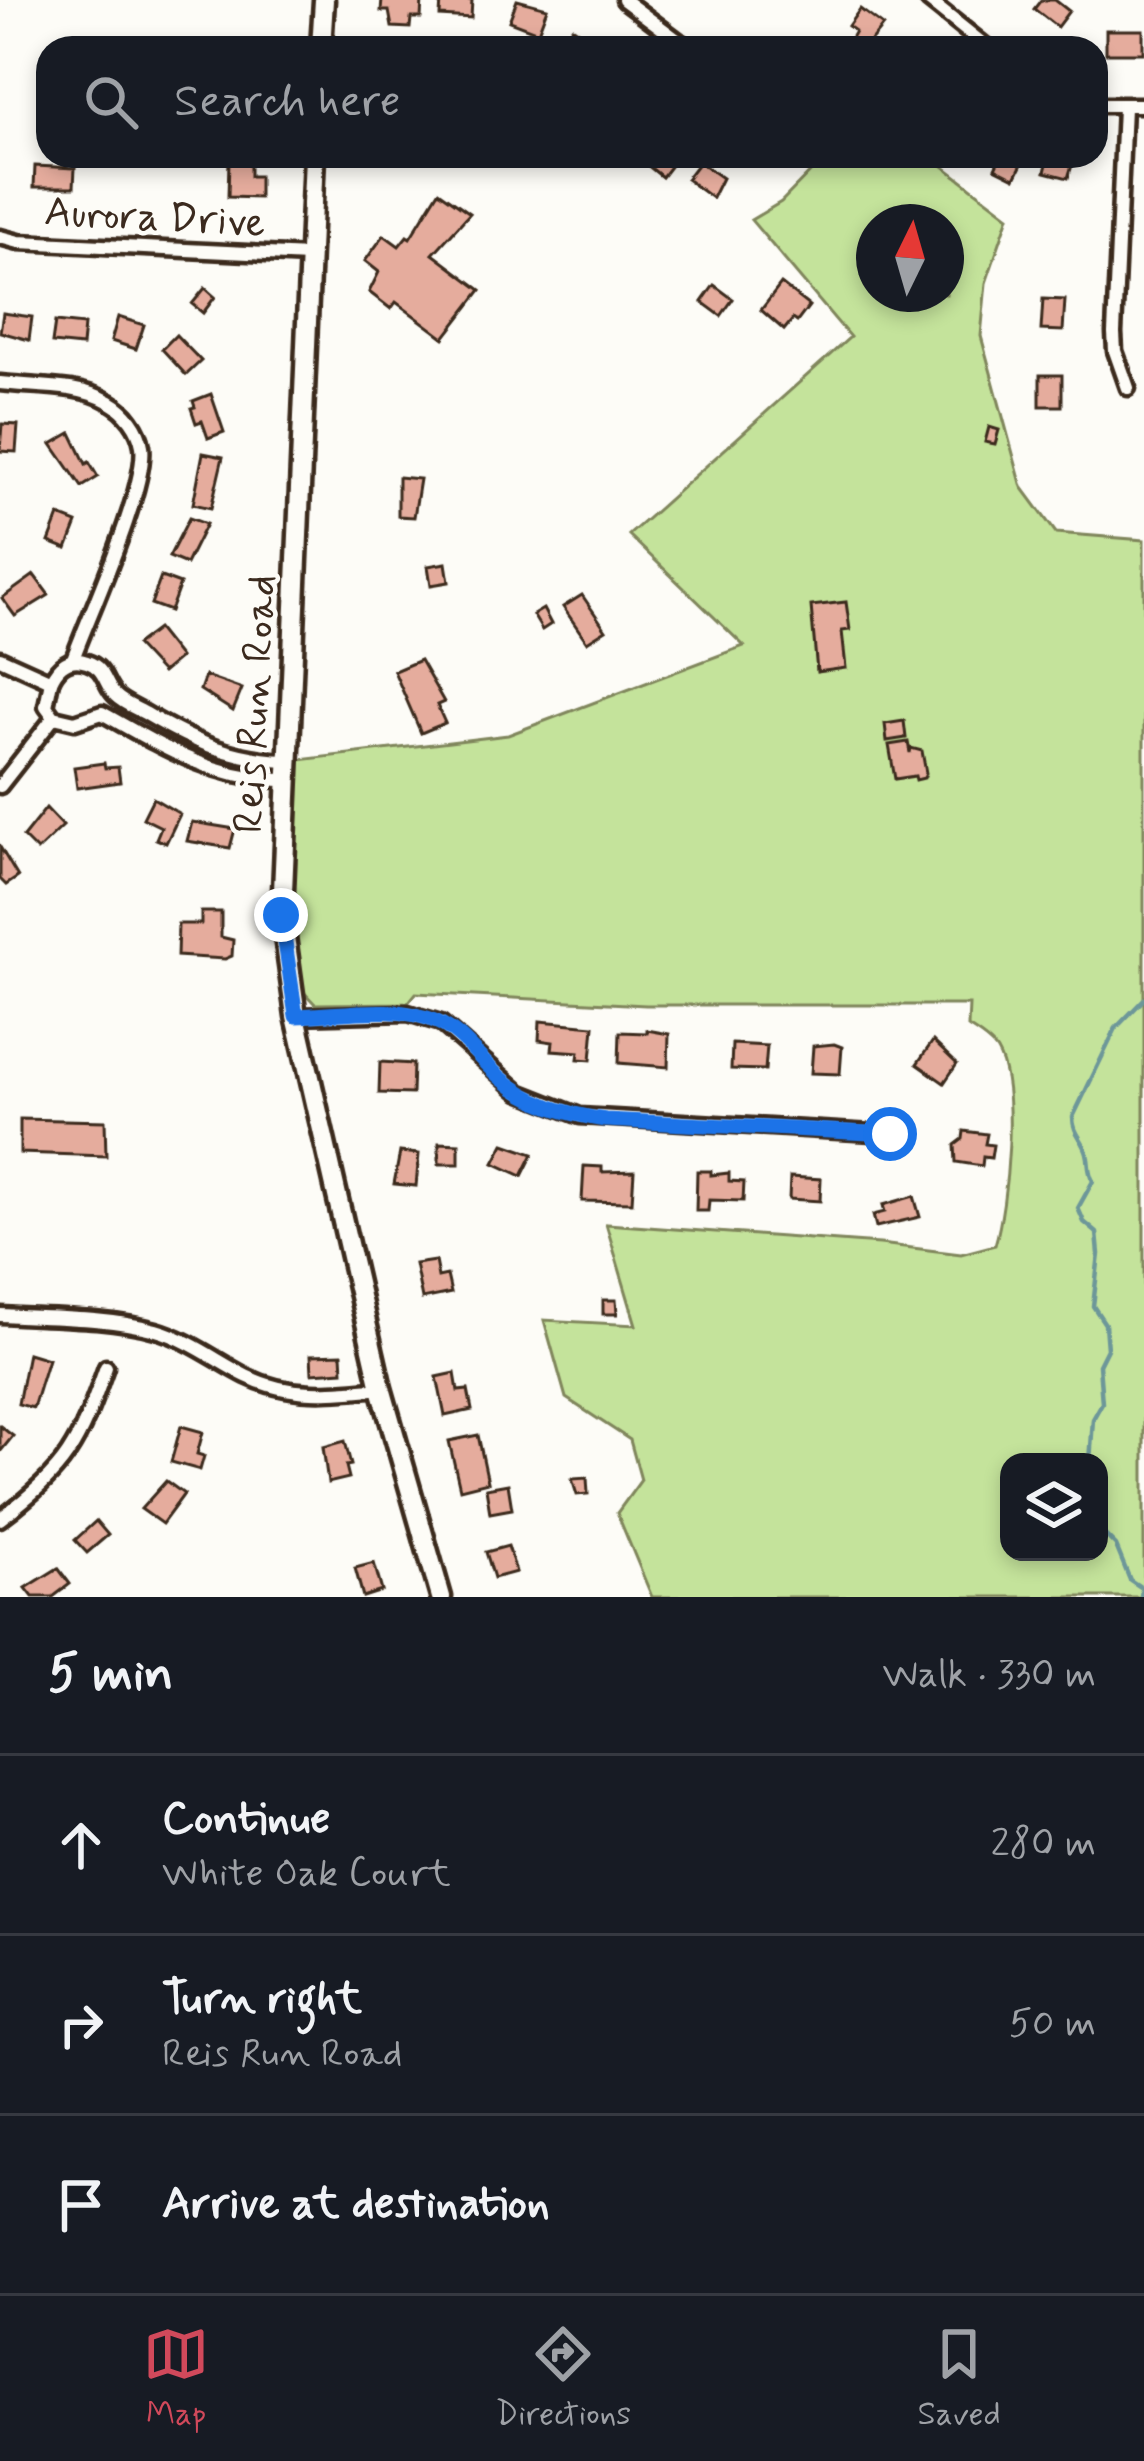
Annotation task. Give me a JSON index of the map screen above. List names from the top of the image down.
{
  "streets": {
    "main road": ["Reis Run Road"],
    "street": ["Aurora Drive"]
  },
  "crossings": [
    ["Aurora Drive", "Reis Run Road"]
  ],
  "north": "top",
  "page": {
    "search": "Search here",
    "heading": ["5 min", "Walk · 330 m"],
    "list": [
      ["Continue", "White Oak Court", "280 m"],
      ["Turn right", "Reis Run Road", "50 m"],
      "Arrive at destination"
    ],
    "nav": ["Map", "Directions", "Saved"]
  }
}
